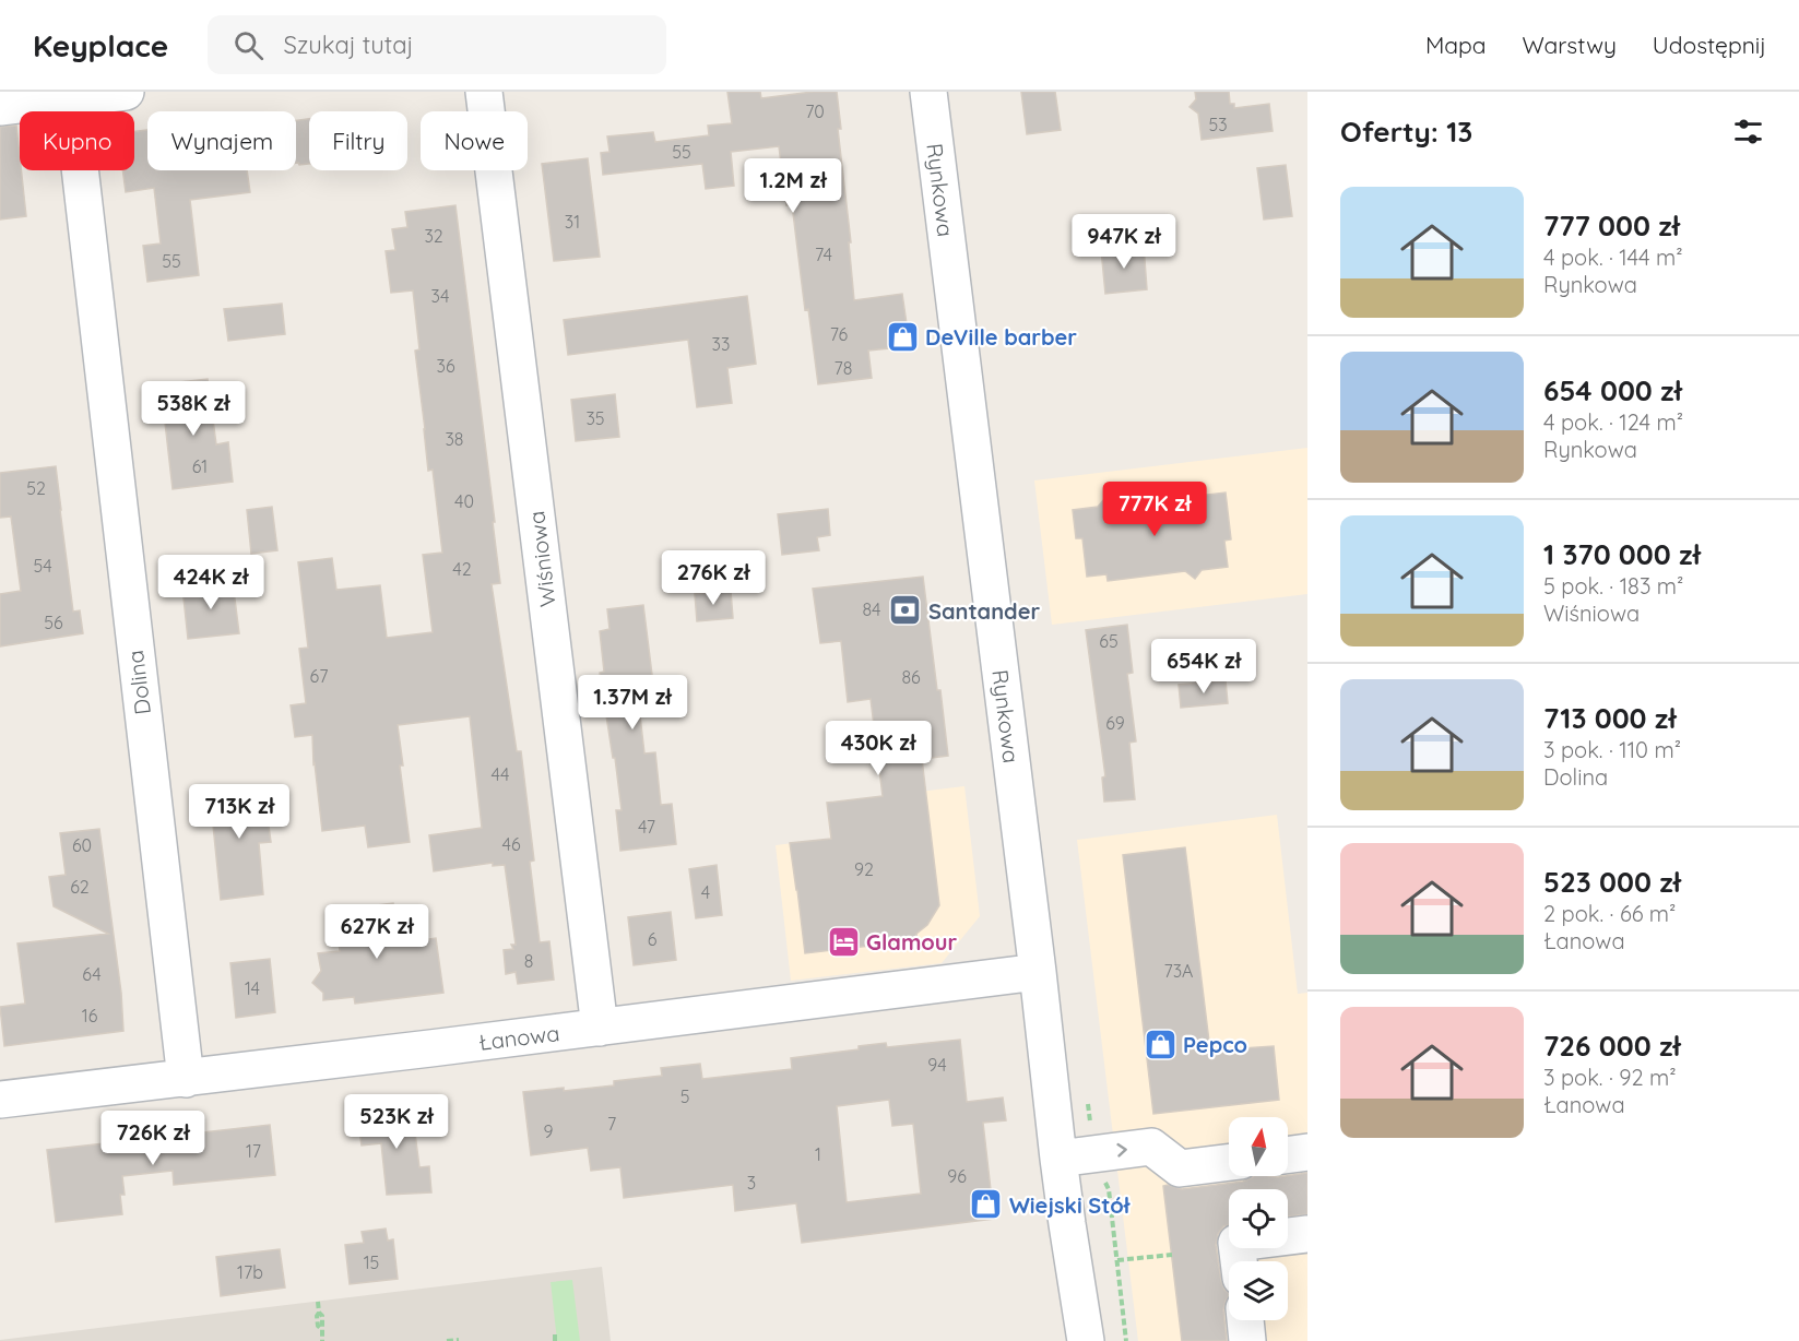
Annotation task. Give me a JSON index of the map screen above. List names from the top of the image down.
{
  "streets": {
    "street": [
      "Rynkowa",
      "Wiśniowa",
      "Dolina",
      "Łanowa"
    ]
  },
  "crossings": [
    ["Rynkowa", "Łanowa"],
    ["Wiśniowa", "Łanowa"],
    ["Dolina", "Łanowa"]
  ],
  "places": {
    "shop": ["DeVille barber", "Pepco", "Wiejski Stół"],
    "bank": ["Santander"],
    "hotel": ["Glamour"]
  },
  "house_numbers": [
    "70",
    "53",
    "55",
    "31",
    "32",
    "74",
    "55",
    "34",
    "76",
    "33",
    "36",
    "78",
    "35",
    "38",
    "61",
    "52",
    "40",
    "54",
    "42",
    "84",
    "56",
    "65",
    "67",
    "86",
    "69",
    "44",
    "47",
    "46",
    "60",
    "92",
    "62",
    "4",
    "6",
    "8",
    "73A",
    "64",
    "14",
    "16",
    "94",
    "5",
    "7",
    "9",
    "17",
    "1",
    "96",
    "3",
    "15",
    "17b"
  ],
  "north": "top",
  "page": {
    "header": "Keyplace",
    "search": "Szukaj tutaj",
    "nav": ["Mapa", "Warstwy", "Udostępnij"],
    "heading": "Oferty: 13",
    "chip": [
      "Kupno",
      "Wynajem",
      "Filtry",
      "Nowe"
    ],
    "price": [
      "1.2M zł",
      "947K zł",
      "538K zł",
      "777K zł",
      "276K zł",
      "424K zł",
      "654K zł",
      "1.37M zł",
      "430K zł",
      "713K zł",
      "627K zł",
      "523K zł",
      "726K zł"
    ],
    "list": [
      {
        "name": "777 000 zł",
        "note": "4 pok. · 144 m² · Rynkowa"
      },
      {
        "name": "654 000 zł",
        "note": "4 pok. · 124 m² · Rynkowa"
      },
      {
        "name": "1 370 000 zł",
        "note": "5 pok. · 183 m² · Wiśniowa"
      },
      {
        "name": "713 000 zł",
        "note": "3 pok. · 110 m² · Dolina"
      },
      {
        "name": "523 000 zł",
        "note": "2 pok. · 66 m² · Łanowa"
      },
      {
        "name": "726 000 zł",
        "note": "3 pok. · 92 m² · Łanowa"
      }
    ]
  }
}
